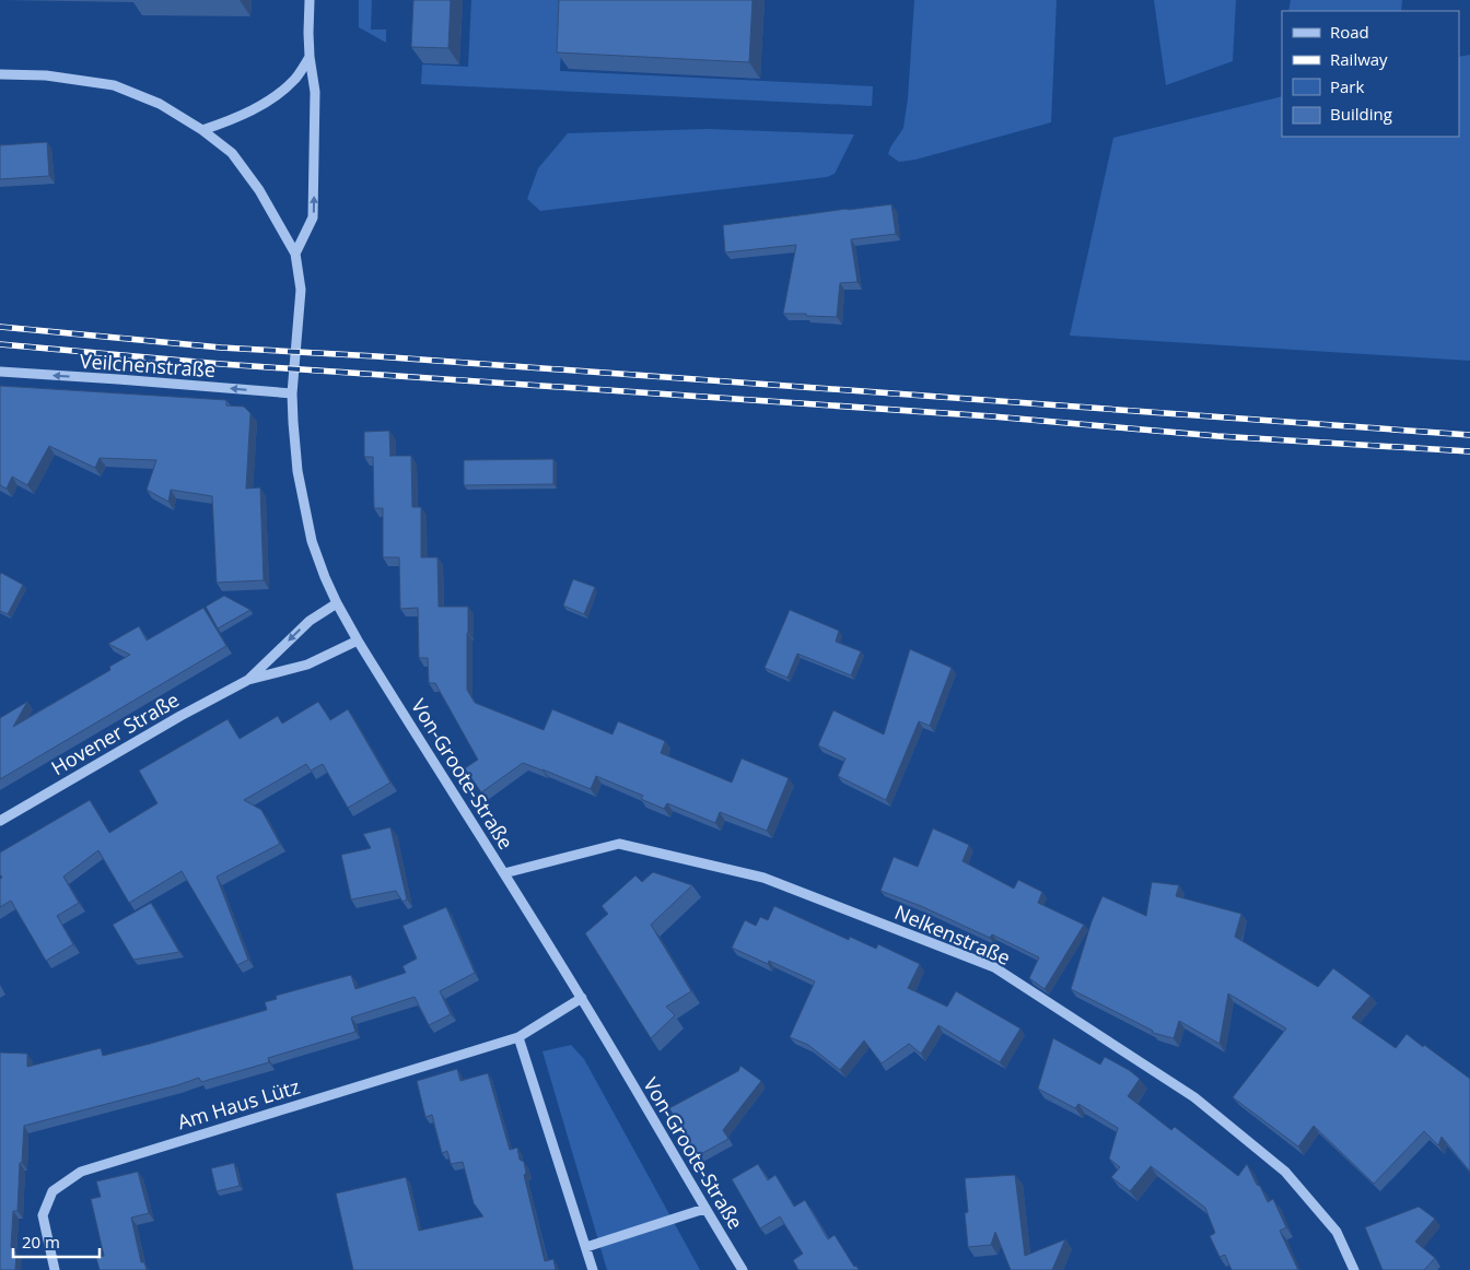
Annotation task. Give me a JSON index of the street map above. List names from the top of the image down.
{
  "streets": {
    "street": [
      "Veilchenstraße",
      "Hovener Straße",
      "Von-Groote-Straße",
      "Nelkenstraße",
      "Am Haus Lütz"
    ]
  },
  "crossings": [
    ["Veilchenstraße", "Von-Groote-Straße"],
    ["Hovener Straße", "Von-Groote-Straße"],
    ["Von-Groote-Straße", "Nelkenstraße"],
    ["Von-Groote-Straße", "Am Haus Lütz"]
  ],
  "one_way": ["Veilchenstraße"],
  "legend": [
    "Road",
    "Railway",
    "Park",
    "Building"
  ],
  "scale_bar": "20 m"
}
